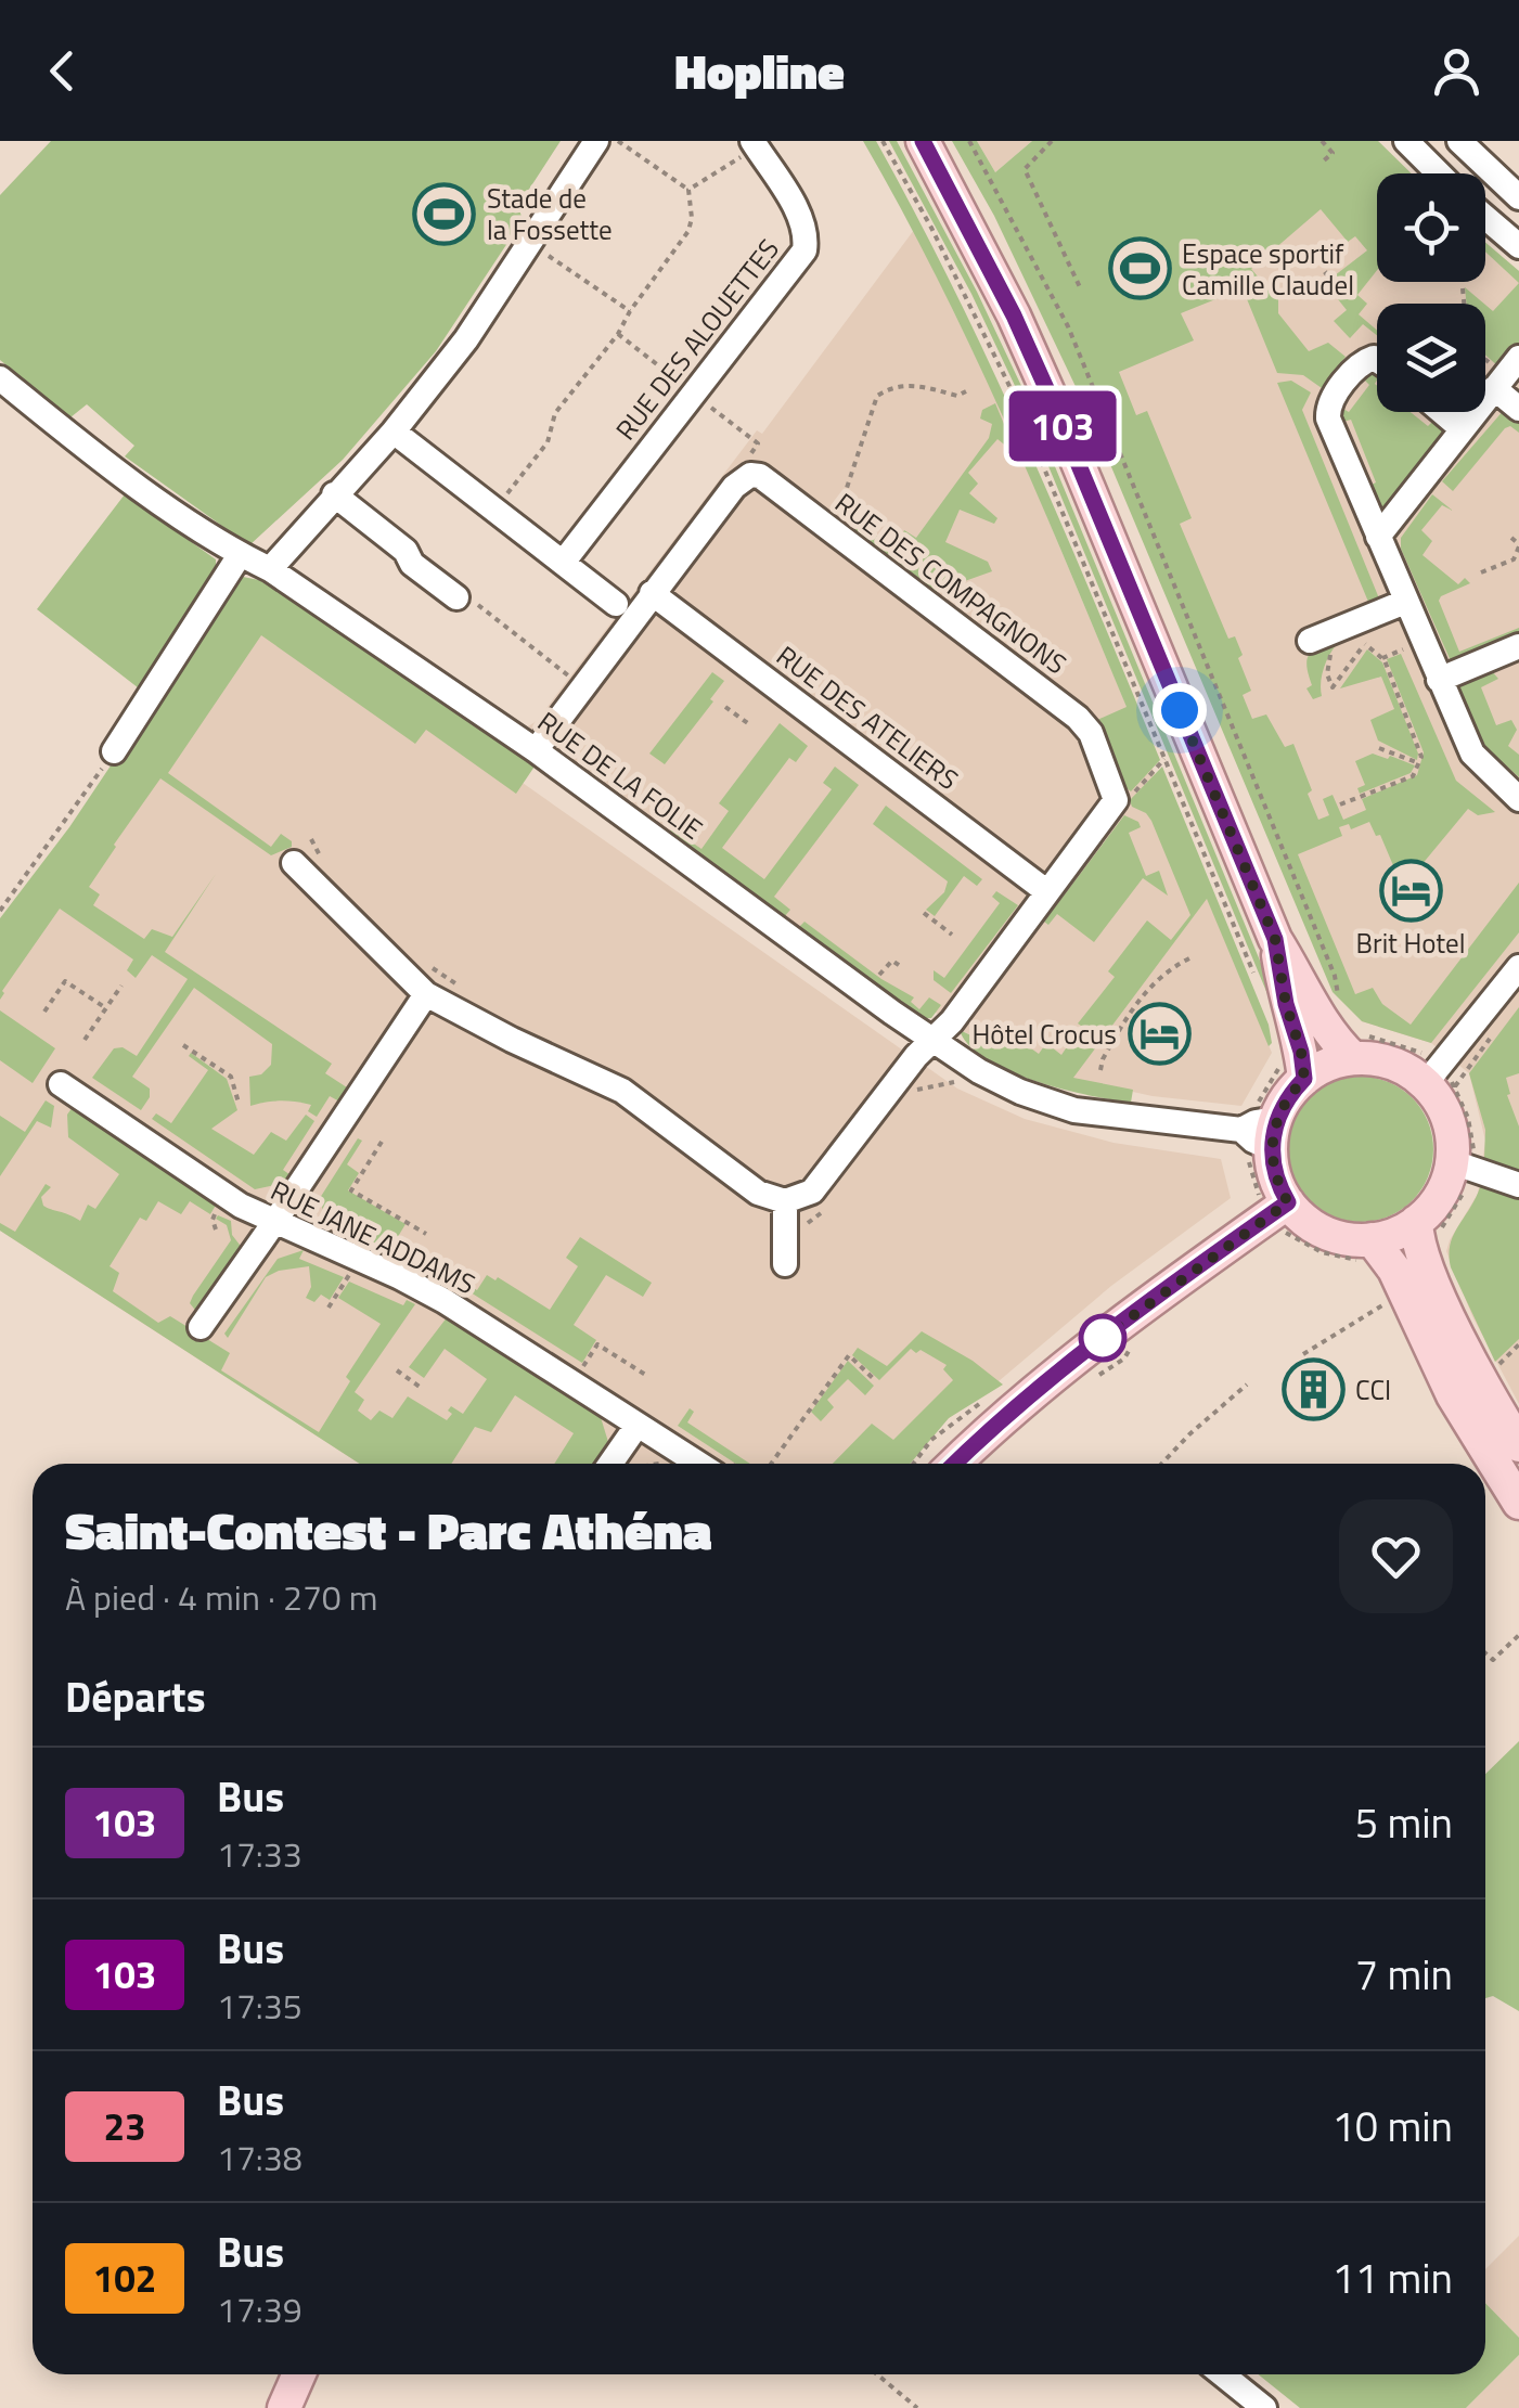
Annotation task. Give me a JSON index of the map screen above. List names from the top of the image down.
{
  "streets": {
    "street": [
      "RUE DES ALOUETTES",
      "RUE DES COMPAGNONS",
      "RUE DES ATELIERS",
      "RUE DE LA FOLIE",
      "RUE JANE ADDAMS"
    ]
  },
  "crossings": [
    ["RUE DES COMPAGNONS", "RUE DES ATELIERS"],
    ["RUE DES COMPAGNONS", "RUE DE LA FOLIE"]
  ],
  "places": {
    "sports": ["Stade de la Fossette", "Espace sportif Camille Claudel"],
    "hotel": ["Brit Hotel", "Hôtel Crocus"],
    "building": ["CCI"]
  },
  "lines": ["bus line 103"],
  "page": {
    "header": "Hopline",
    "on_map": "103",
    "heading": [
      ["Saint-Contest - Parc Athéna", "À pied · 4 min · 270 m"],
      "Départs"
    ],
    "list": [
      {
        "mark": "103",
        "name": "Bus",
        "note": "17:33",
        "value": "5 min"
      },
      {
        "mark": "103",
        "name": "Bus",
        "note": "17:35",
        "value": "7 min"
      },
      {
        "mark": "23",
        "name": "Bus",
        "note": "17:38",
        "value": "10 min"
      },
      {
        "mark": "102",
        "name": "Bus",
        "note": "17:39",
        "value": "11 min"
      }
    ]
  }
}
